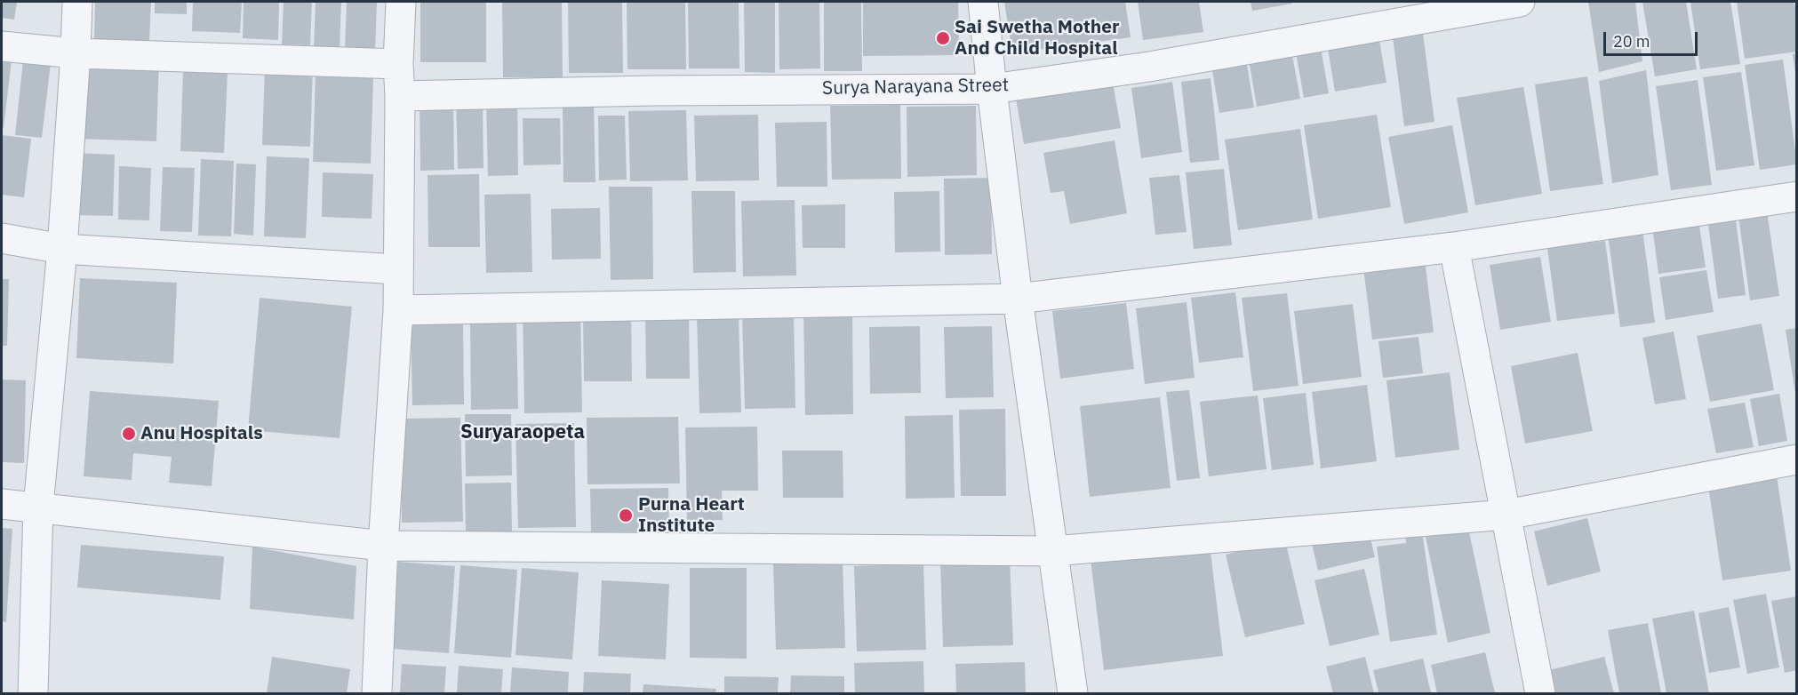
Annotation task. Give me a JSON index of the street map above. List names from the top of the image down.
{
  "streets": {
    "street": ["Surya Narayana Street"]
  },
  "districts": ["Suryaraopeta"],
  "places": ["Sai Swetha Mother And Child Hospital", "Anu Hospitals", "Purna Heart Institute"],
  "scale_bar": "20 m"
}
